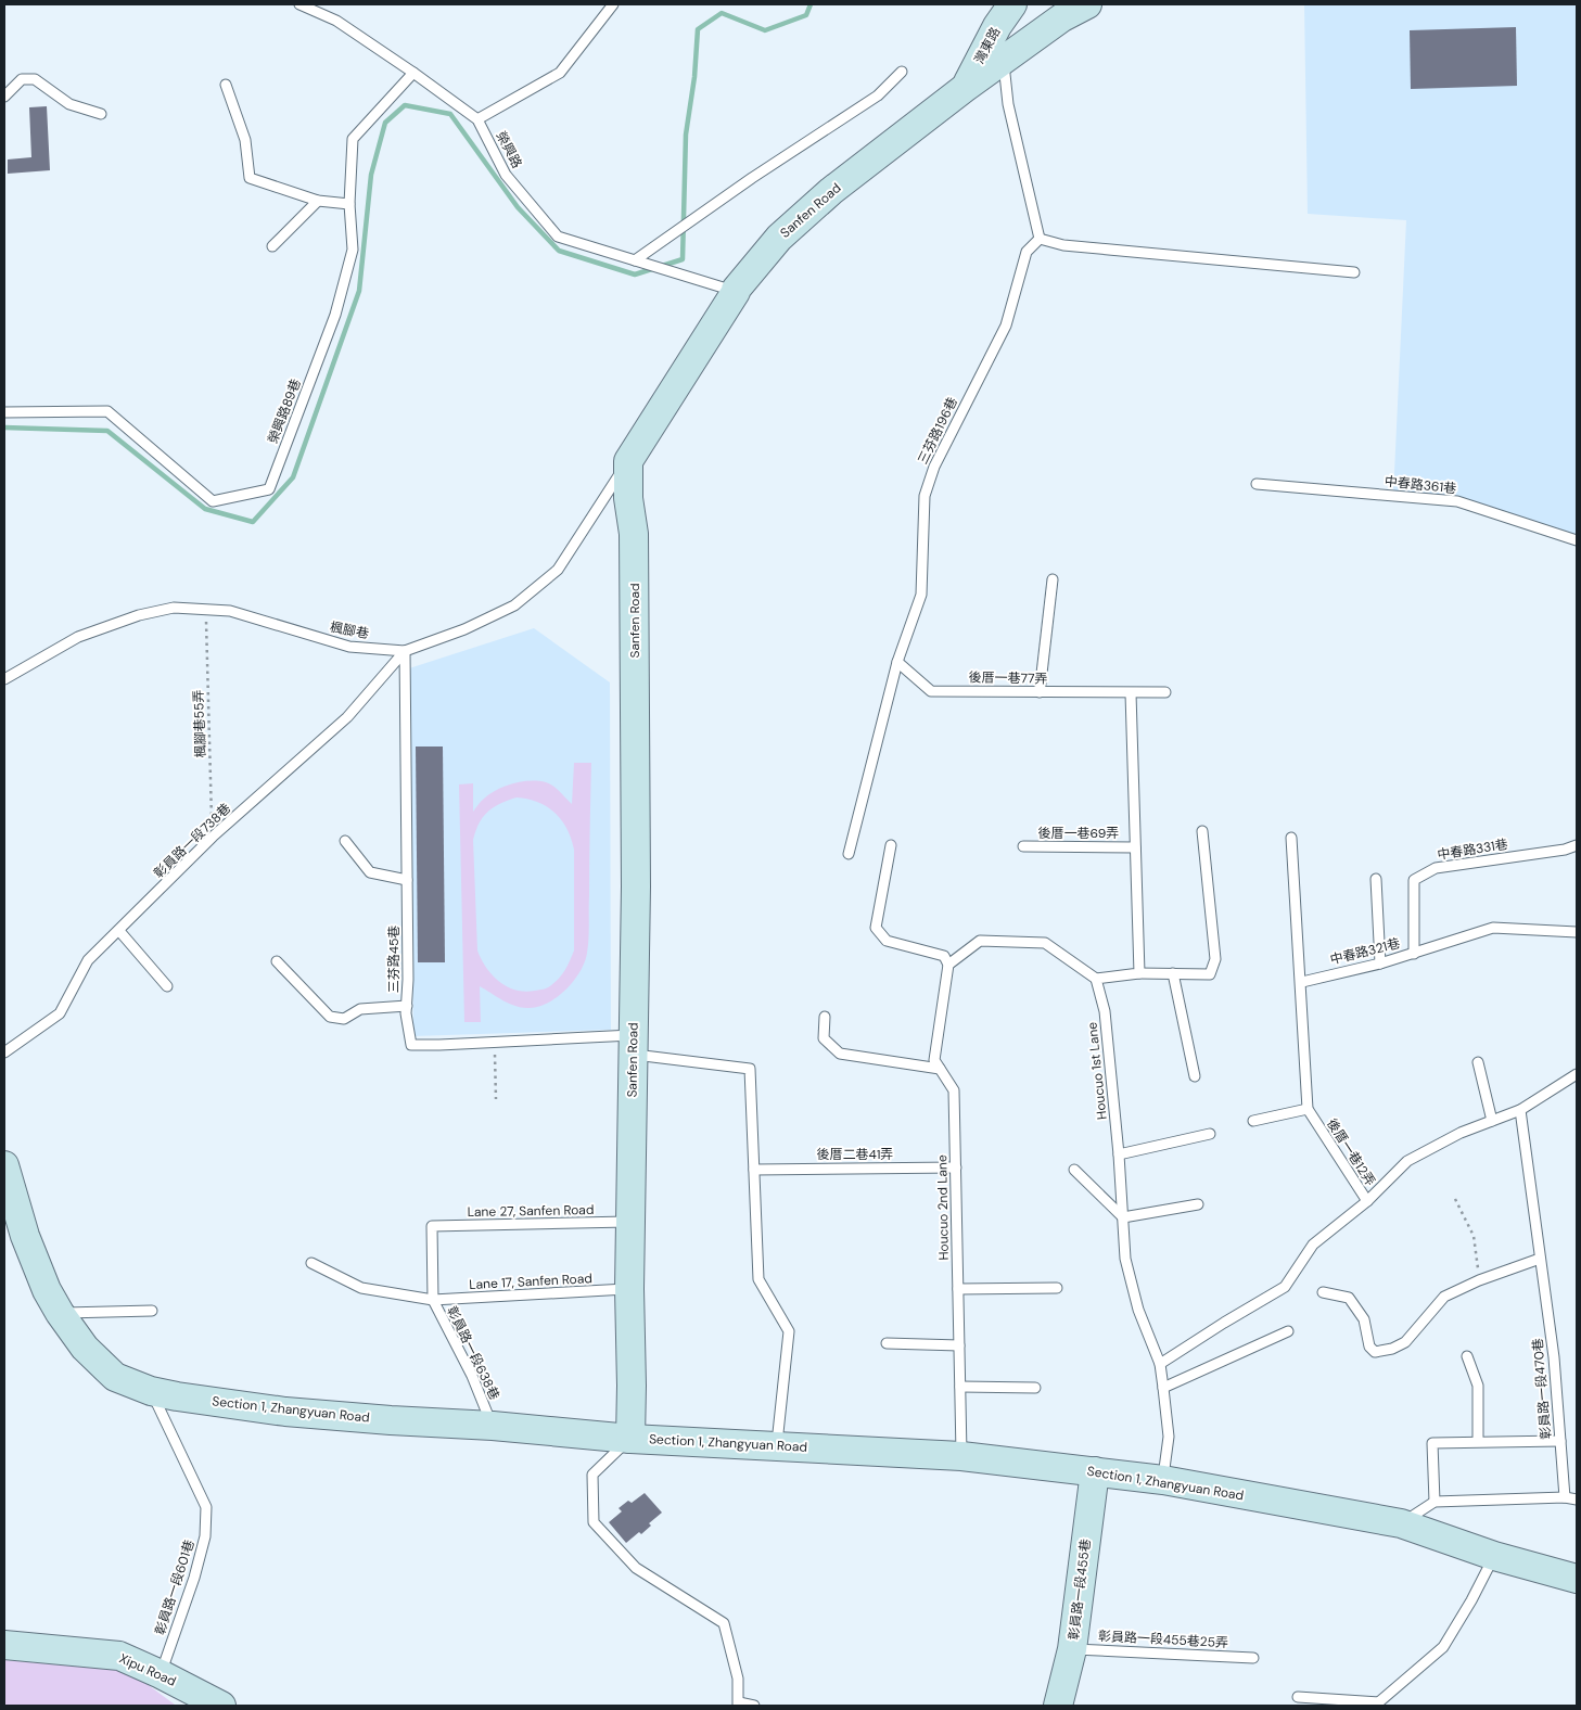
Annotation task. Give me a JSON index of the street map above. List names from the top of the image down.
{
  "streets": {
    "street": [
      "灣東路",
      "Sanfen Road",
      "Section 1, Zhangyuan Road",
      "彰員路一段455巷",
      "Xipu Road"
    ],
    "lane": [
      "榮興路",
      "榮興路89巷",
      "三芬路196巷",
      "中春路361巷",
      "楓腳巷",
      "後厝一巷77弄",
      "後厝一巷69弄",
      "彰員路一段738巷",
      "中春路331巷",
      "中春路321巷",
      "三芬路45巷",
      "Houcuo 1st Lane",
      "後厝一巷12弄",
      "後厝二巷41弄",
      "Houcuo 2nd Lane",
      "Lane 27, Sanfen Road",
      "Lane 17, Sanfen Road",
      "彰員路一段638巷",
      "彰員路一段470巷",
      "彰員路一段601巷",
      "彰員路一段455巷25弄"
    ],
    "path": ["楓腳巷55弄"]
  },
  "crossings": [
    ["灣東路", "Sanfen Road"],
    ["榮興路", "Sanfen Road"],
    ["榮興路", "榮興路89巷"],
    ["Sanfen Road", "楓腳巷"],
    ["Sanfen Road", "三芬路45巷"],
    ["Sanfen Road", "Lane 27, Sanfen Road"],
    ["Sanfen Road", "Lane 17, Sanfen Road"],
    ["Sanfen Road", "Section 1, Zhangyuan Road"],
    ["三芬路196巷", "後厝一巷77弄"],
    ["楓腳巷", "楓腳巷55弄"],
    ["楓腳巷", "彰員路一段738巷"],
    ["楓腳巷", "三芬路45巷"],
    ["楓腳巷55弄", "彰員路一段738巷"],
    ["彰員路一段738巷", "三芬路45巷"],
    ["中春路331巷", "中春路321巷"],
    ["三芬路45巷", "後厝二巷41弄"],
    ["Houcuo 1st Lane", "後厝一巷12弄"],
    ["Houcuo 1st Lane", "Section 1, Zhangyuan Road"],
    ["後厝二巷41弄", "Houcuo 2nd Lane"],
    ["Houcuo 2nd Lane", "Section 1, Zhangyuan Road"],
    ["Lane 27, Sanfen Road", "彰員路一段638巷"],
    ["Lane 17, Sanfen Road", "彰員路一段638巷"],
    ["彰員路一段638巷", "Section 1, Zhangyuan Road"],
    ["Section 1, Zhangyuan Road", "彰員路一段601巷"],
    ["Section 1, Zhangyuan Road", "彰員路一段455巷"],
    ["彰員路一段601巷", "Xipu Road"],
    ["彰員路一段455巷", "彰員路一段455巷25弄"]
  ]
}
